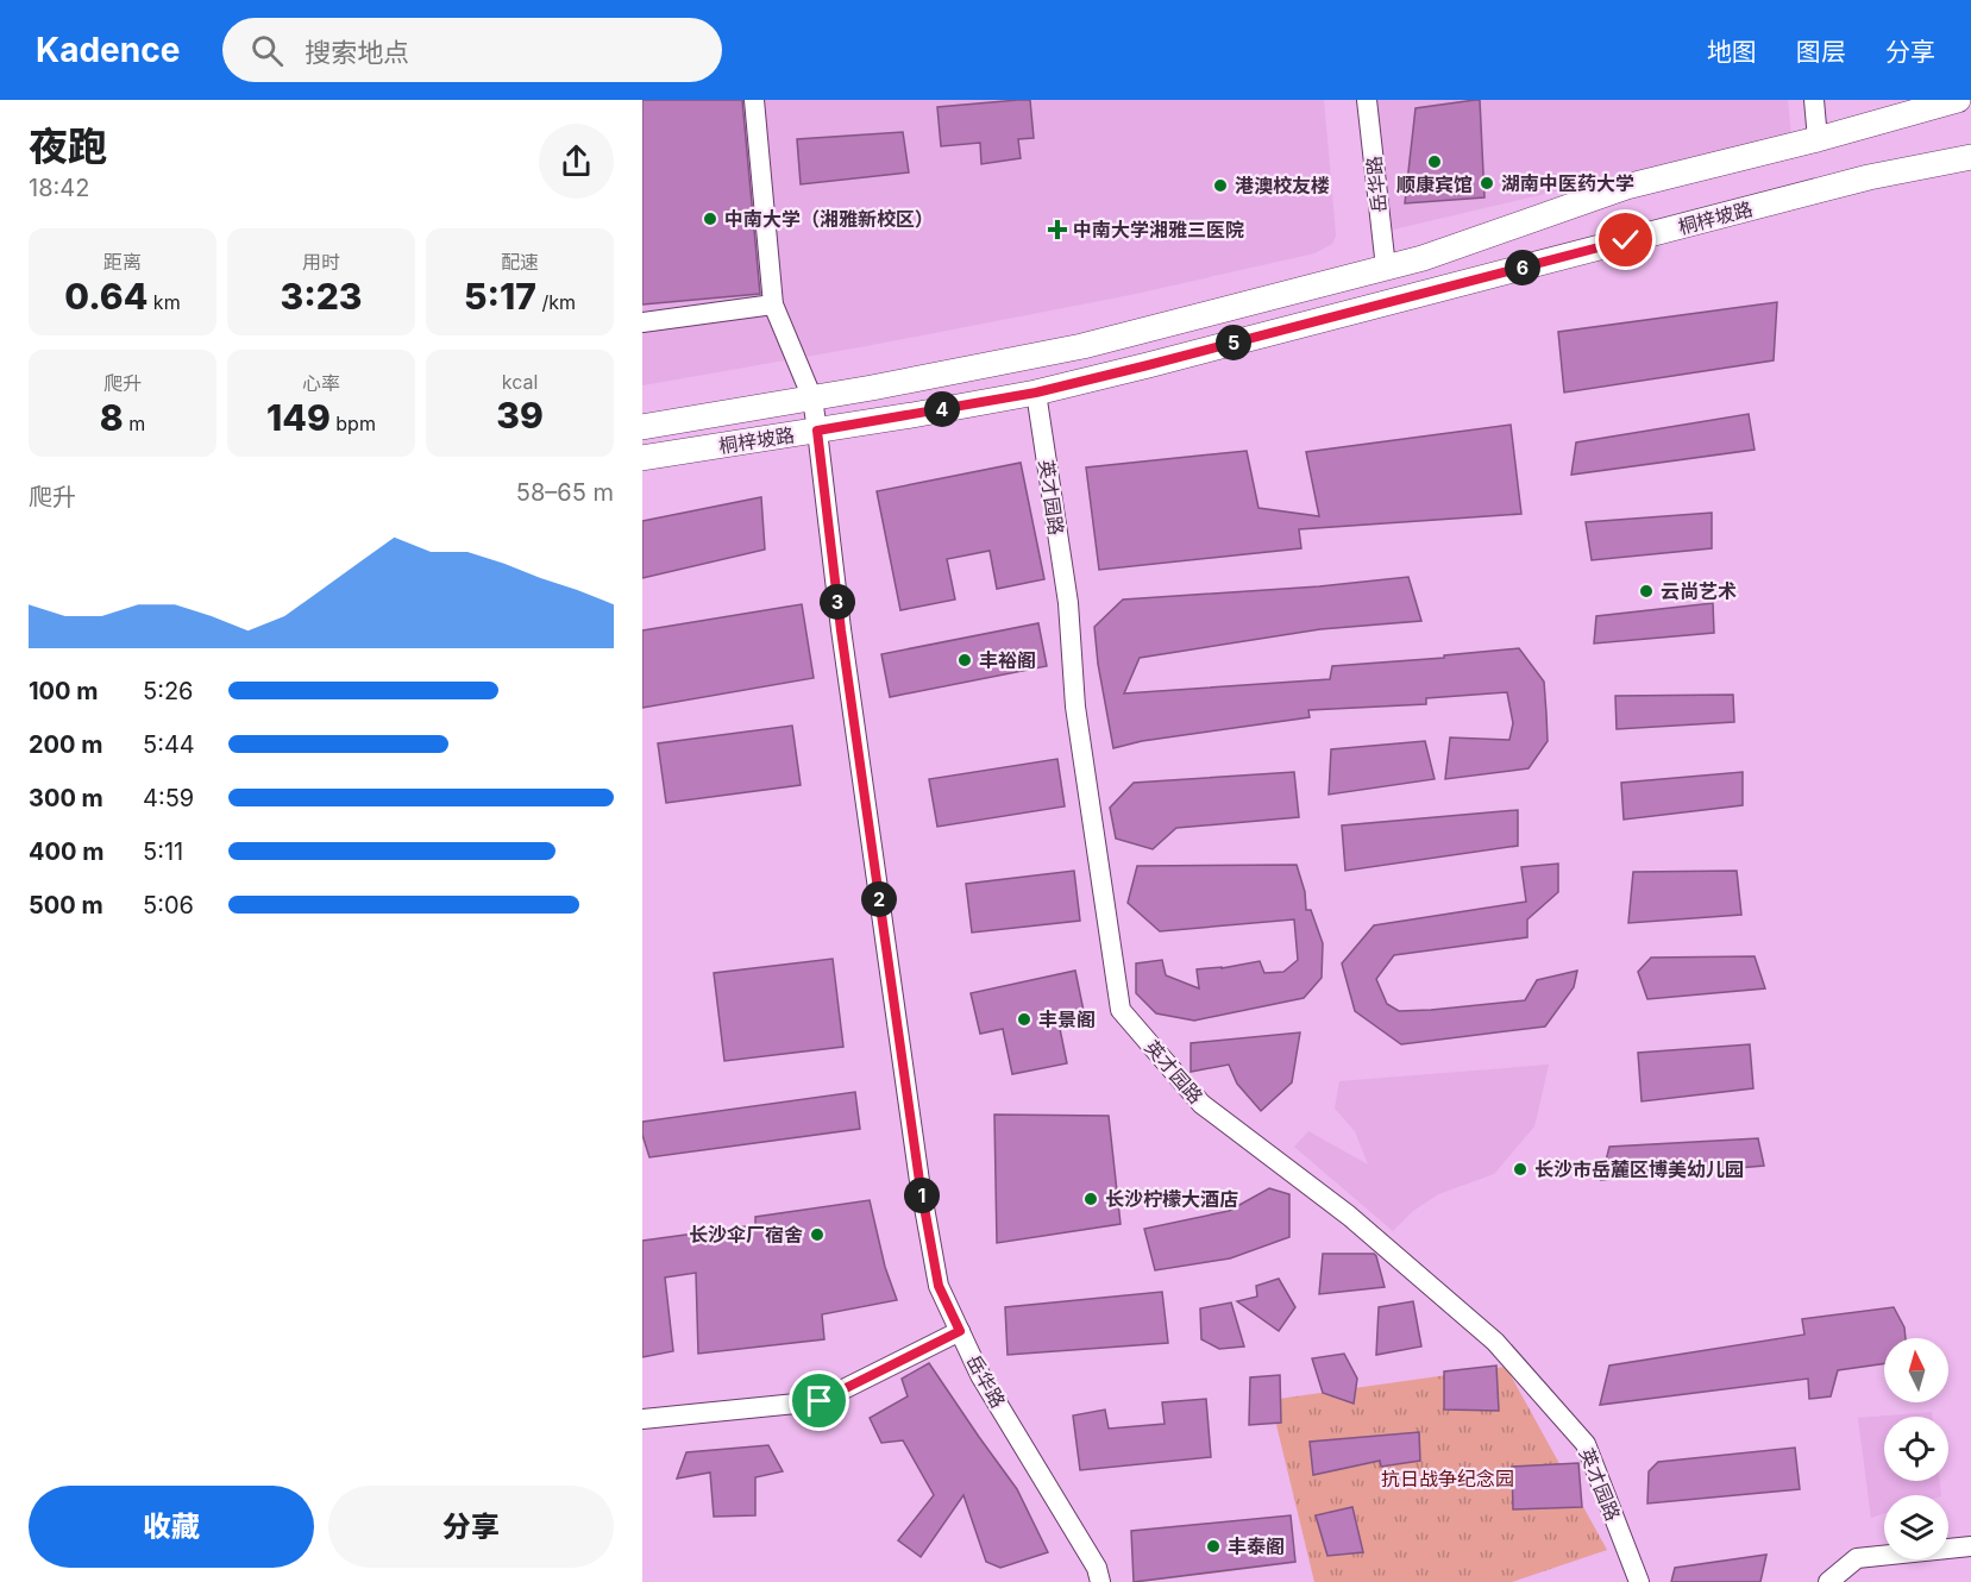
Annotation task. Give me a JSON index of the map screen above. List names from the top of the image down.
{
  "streets": {
    "main road": ["桐梓坡路"],
    "street": ["岳华路", "英才园路"]
  },
  "crossings": [
    ["岳华路", "桐梓坡路"],
    ["桐梓坡路", "英才园路"]
  ],
  "parks": ["抗日战争纪念园"],
  "places": {
    "other": [
      "顺康宾馆",
      "湖南中医药大学",
      "港澳校友楼",
      "中南大学（湘雅新校区）",
      "云尚艺术",
      "丰裕阁",
      "丰景阁",
      "长沙市岳麓区博美幼儿园",
      "长沙柠檬大酒店",
      "长沙伞厂宿舍",
      "丰泰阁"
    ],
    "health": ["中南大学湘雅三医院"]
  },
  "north": "top",
  "page": {
    "header": "Kadence",
    "search": "搜索地点",
    "nav": ["地图", "图层", "分享"],
    "heading": ["夜跑", "18:42"],
    "stats": [
      ["距离", "0.64 km"],
      ["用时", "3:23"],
      ["配速", "5:17 /km"],
      ["爬升", "8 m"],
      ["心率", "149 bpm"],
      ["kcal", "39"]
    ],
    "pins": [
      "6",
      "5",
      "4",
      "3",
      "2",
      "1"
    ],
    "chart": ["爬升", "58–65 m"],
    "list": [
      {
        "name": "100 m",
        "note": "5:26"
      },
      {
        "name": "200 m",
        "note": "5:44"
      },
      {
        "name": "300 m",
        "note": "4:59"
      },
      {
        "name": "400 m",
        "note": "5:11"
      },
      {
        "name": "500 m",
        "note": "5:06"
      }
    ],
    "buttons": ["收藏", "分享"]
  }
}
